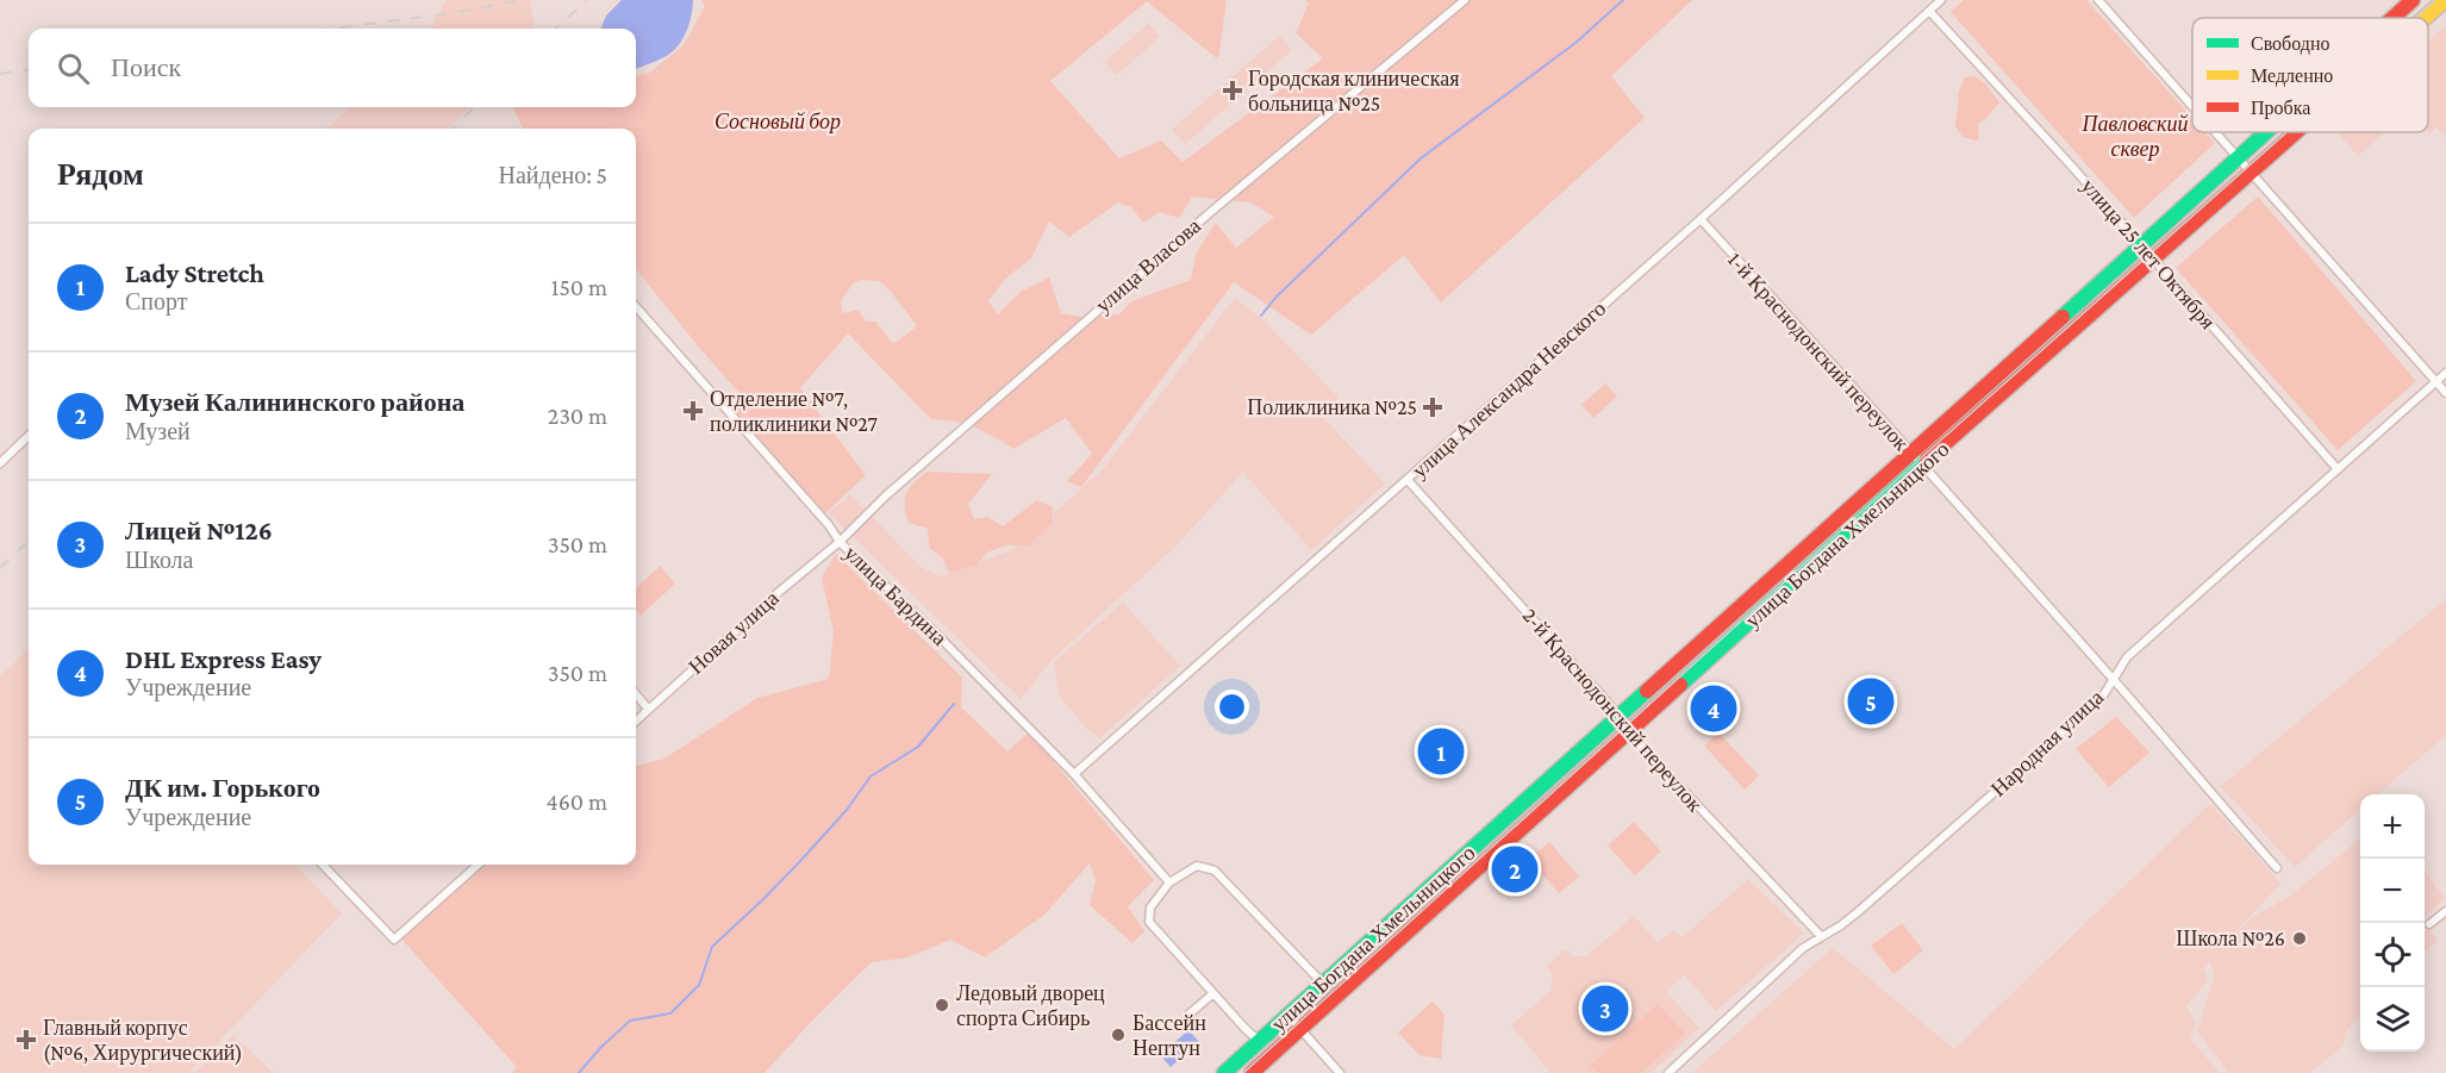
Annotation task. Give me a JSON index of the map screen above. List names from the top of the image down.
{
  "streets": {
    "highway": ["улица Богдана Хмельницкого"],
    "street": [
      "улица 25 лет Октября",
      "улица Власова",
      "1-й Краснодонский переулок",
      "улица Александра Невского",
      "улица Бардина",
      "Новая улица",
      "2-й Краснодонский переулок",
      "Народная улица"
    ]
  },
  "crossings": [
    ["улица 25 лет Октября", "улица Александра Невского"],
    ["улица 25 лет Октября", "улица Богдана Хмельницкого"],
    ["улица 25 лет Октября", "Народная улица"],
    ["улица Власова", "улица Бардина"],
    ["улица Власова", "Новая улица"],
    ["1-й Краснодонский переулок", "улица Александра Невского"],
    ["1-й Краснодонский переулок", "улица Богдана Хмельницкого"],
    ["1-й Краснодонский переулок", "Народная улица"],
    ["улица Александра Невского", "улица Бардина"],
    ["улица Александра Невского", "2-й Краснодонский переулок"],
    ["улица Богдана Хмельницкого", "2-й Краснодонский переулок"],
    ["улица Бардина", "Новая улица"],
    ["2-й Краснодонский переулок", "Народная улица"]
  ],
  "parks": ["Сосновый бор", "Павловский сквер"],
  "places": {
    "health": [
      "Городская клиническая больница №25",
      "Поликлиника №25",
      "Отделение №7, поликлиники №27",
      "Главный корпус (№6, Хирургический)"
    ],
    "other": ["Школа №26", "Ледовый дворец спорта Сибирь", "Бассейн Нептун"]
  },
  "legend": ["Свободно", "Медленно", "Пробка"],
  "page": {
    "search": "Поиск",
    "heading": ["Рядом", "Найдено: 5"],
    "list": [
      {
        "mark": "1",
        "name": "Lady Stretch",
        "note": "Спорт",
        "value": "150 m"
      },
      {
        "mark": "2",
        "name": "Музей Калининского района",
        "note": "Музей",
        "value": "230 m"
      },
      {
        "mark": "3",
        "name": "Лицей №126",
        "note": "Школа",
        "value": "350 m"
      },
      {
        "mark": "4",
        "name": "DHL Express Easy",
        "note": "Учреждение",
        "value": "350 m"
      },
      {
        "mark": "5",
        "name": "ДК им. Горького",
        "note": "Учреждение",
        "value": "460 m"
      }
    ],
    "pins": [
      "5",
      "4",
      "1",
      "2",
      "3"
    ],
    "map_buttons": ["+", "−"]
  }
}
